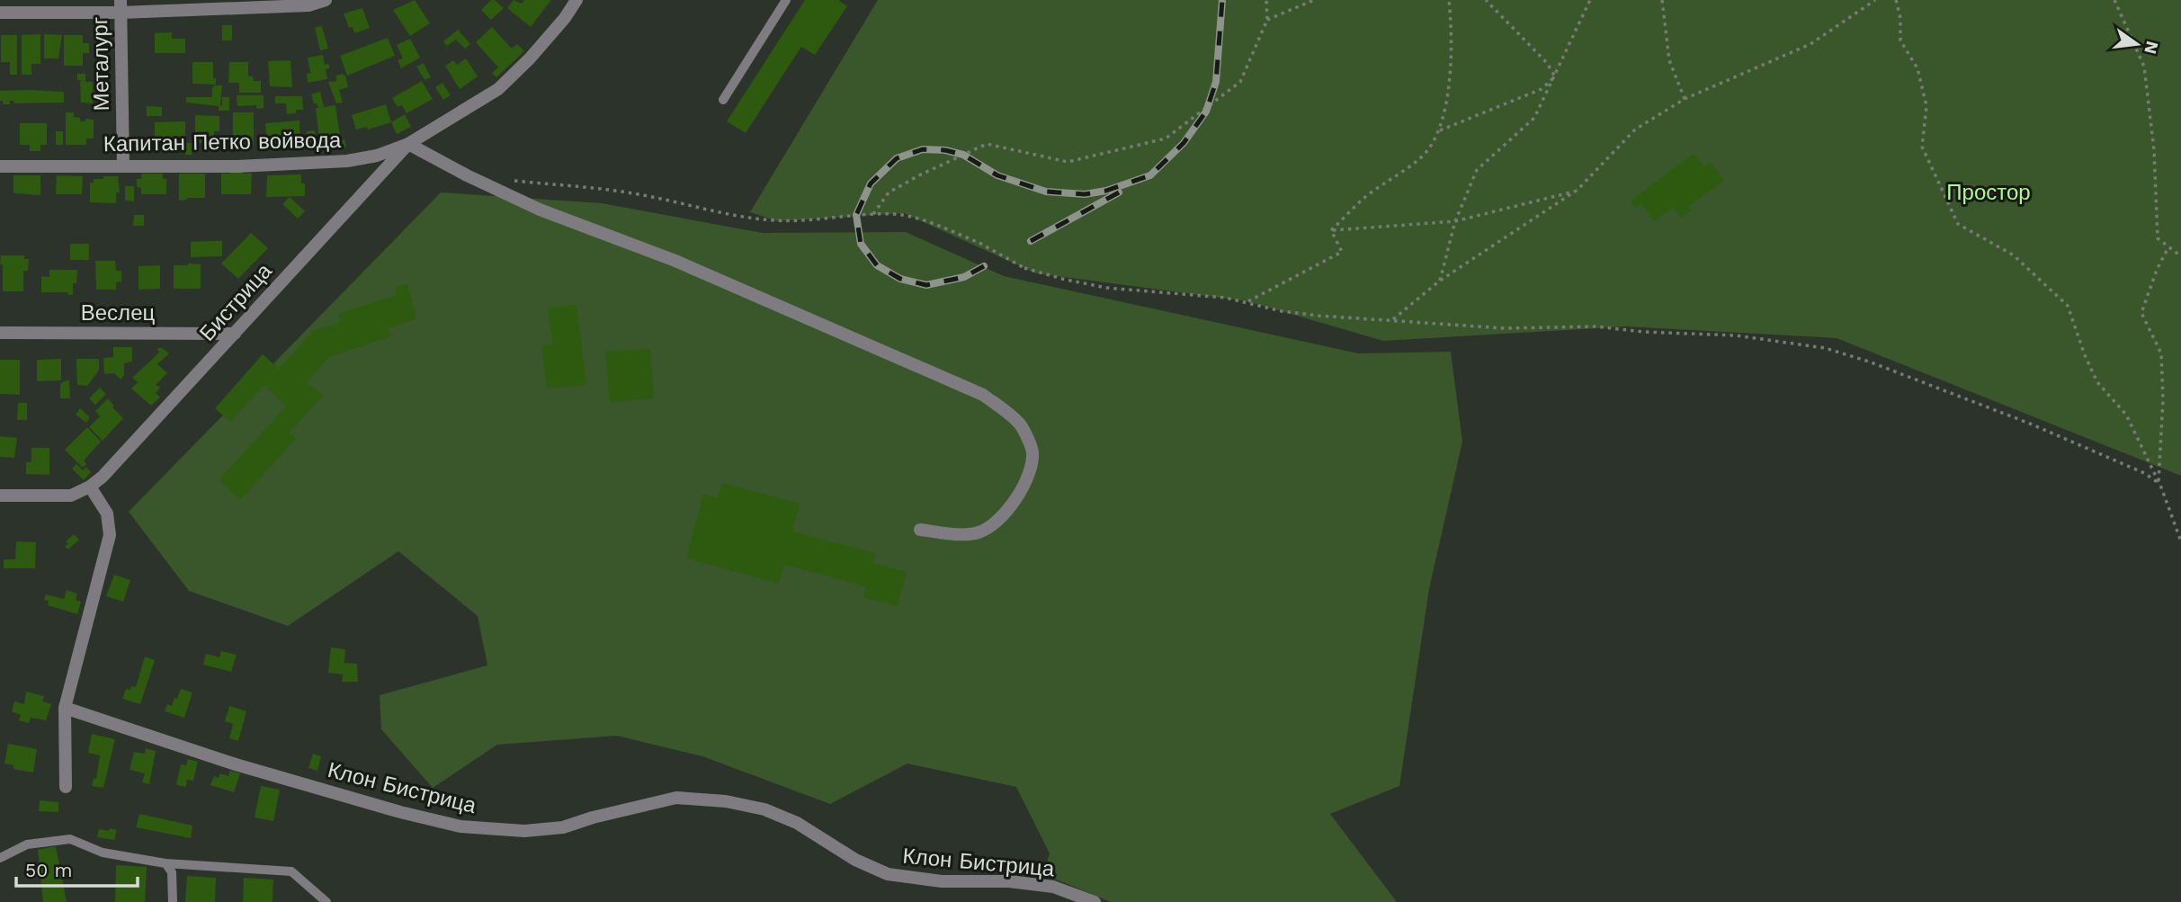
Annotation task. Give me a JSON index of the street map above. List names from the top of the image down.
{
  "streets": {
    "street": [
      "Металург",
      "Капитан Петко войвода",
      "Бистрица",
      "Веслец",
      "Клон Бистрица"
    ]
  },
  "crossings": [
    ["Металург", "Капитан Петко войвода"],
    ["Капитан Петко войвода", "Бистрица"],
    ["Бистрица", "Веслец"]
  ],
  "parks": ["Простор"],
  "scale_bar": "50 m",
  "north": "right"
}
